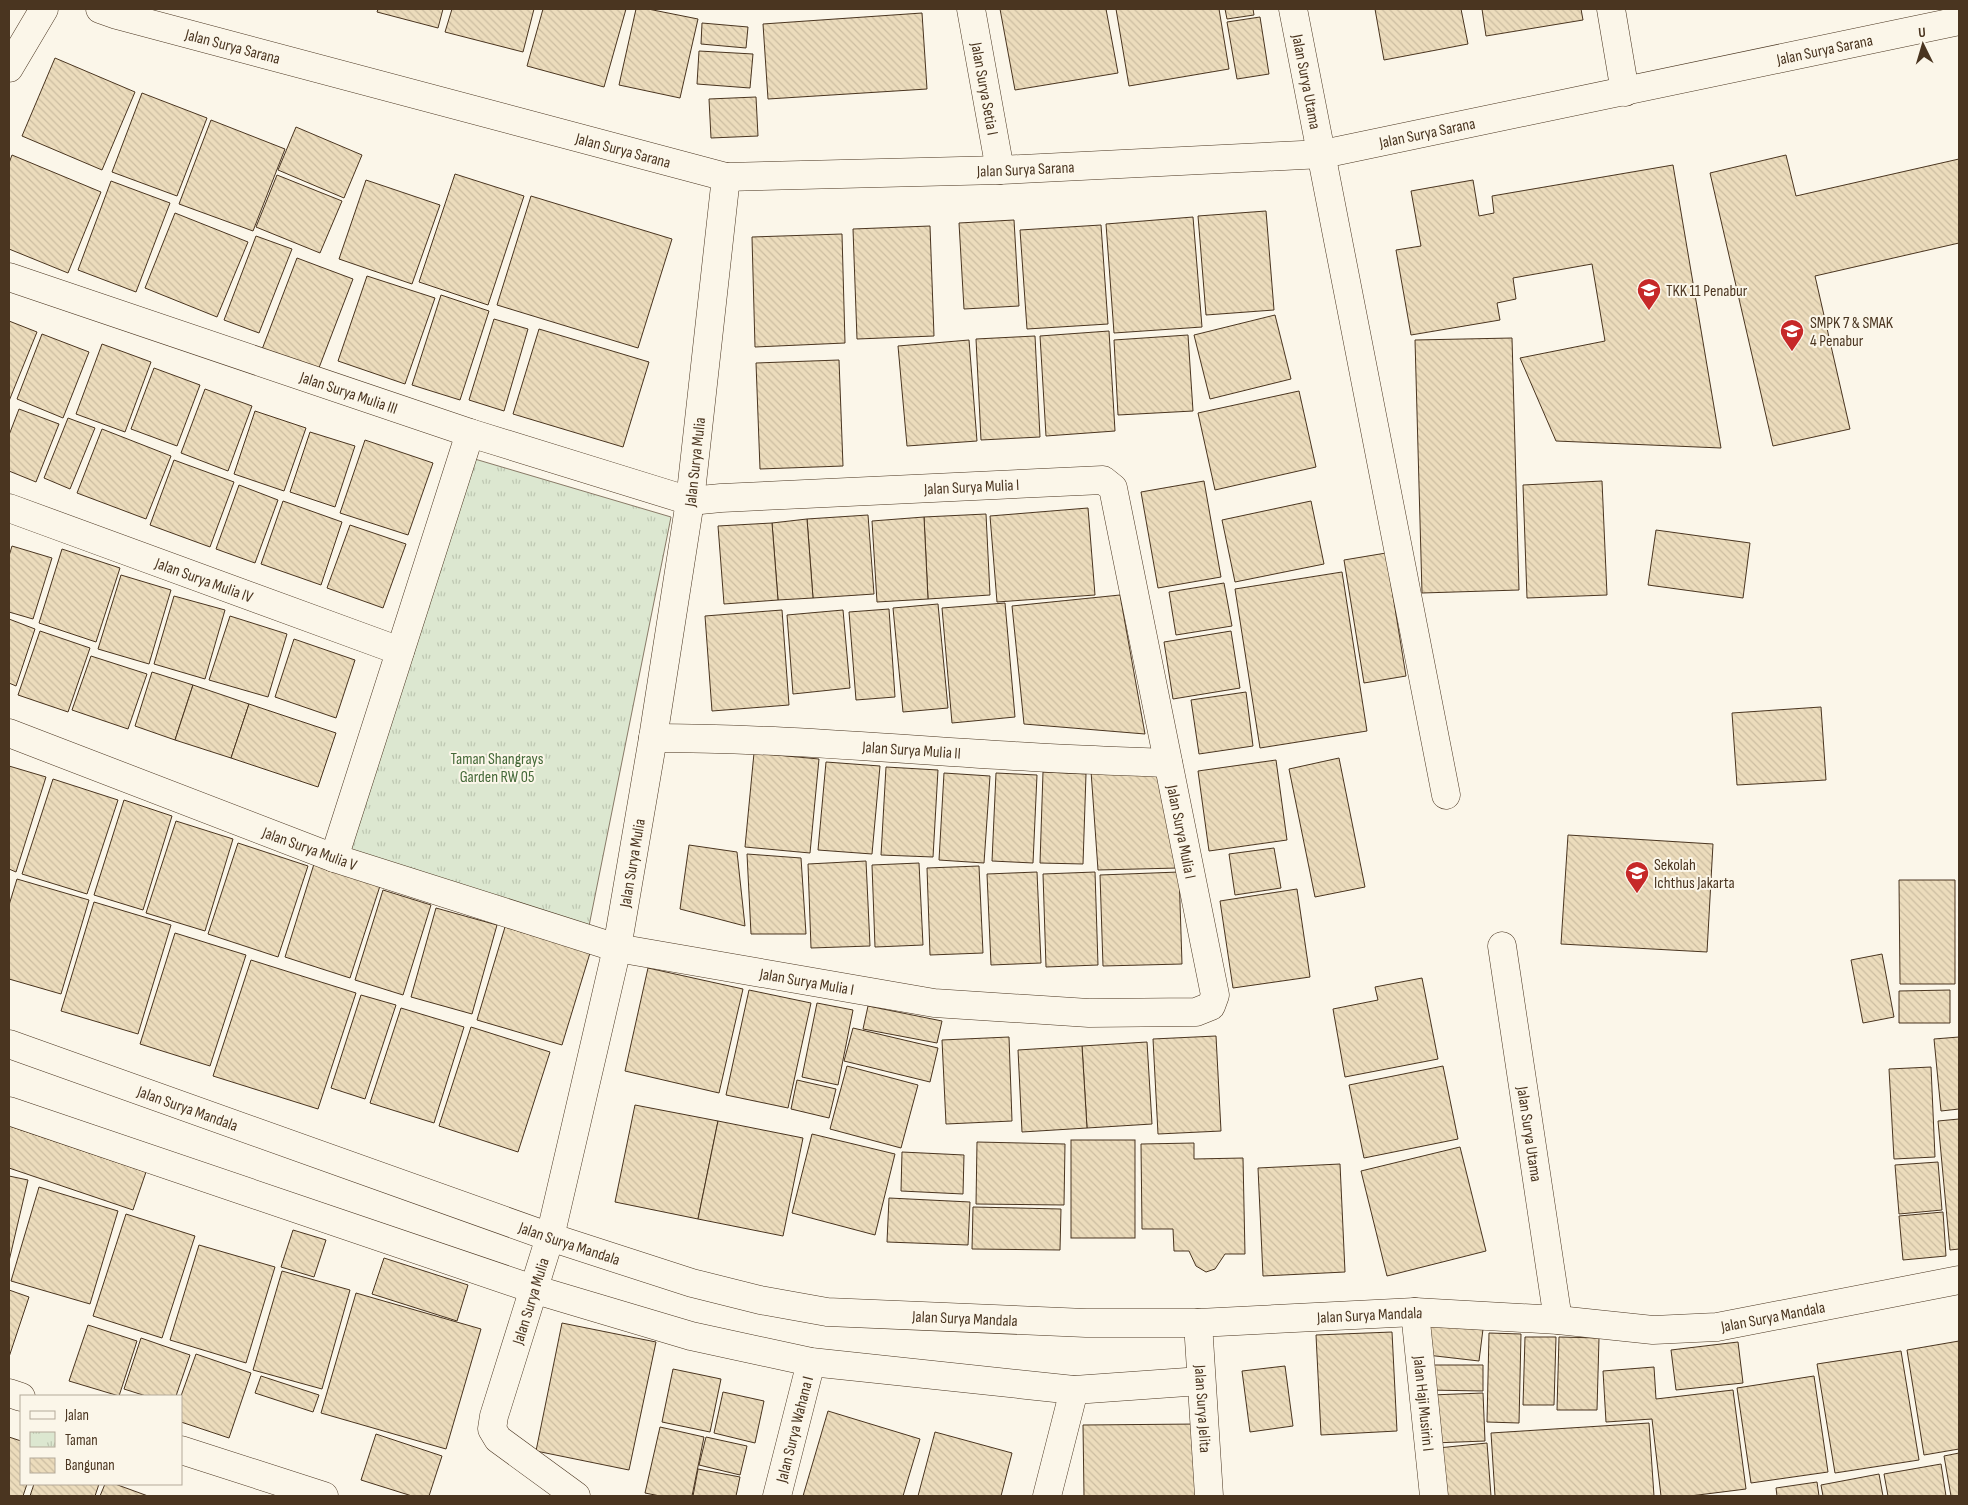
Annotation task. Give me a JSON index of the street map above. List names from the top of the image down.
{
  "streets": {
    "street": [
      "Jalan Surya Sarana",
      "Jalan Surya Utama",
      "Jalan Surya Setia I",
      "Jalan Surya Mulia III",
      "Jalan Surya Mulia",
      "Jalan Surya Mulia I",
      "Jalan Surya Mulia IV",
      "Jalan Surya Mulia II",
      "Jalan Surya Mulia V",
      "Jalan Surya Mandala",
      "Jalan Haji Musirin I",
      "Jalan Surya Jelita",
      "Jalan Surya Wahana I"
    ]
  },
  "crossings": [
    ["Jalan Surya Sarana", "Jalan Surya Utama"],
    ["Jalan Surya Sarana", "Jalan Surya Setia I"],
    ["Jalan Surya Sarana", "Jalan Surya Mulia"],
    ["Jalan Surya Utama", "Jalan Surya Mandala"],
    ["Jalan Surya Mulia III", "Jalan Surya Mulia"],
    ["Jalan Surya Mulia III", "Jalan Surya Mulia I"],
    ["Jalan Surya Mulia", "Jalan Surya Mulia I"],
    ["Jalan Surya Mulia", "Jalan Surya Mulia II"],
    ["Jalan Surya Mulia", "Jalan Surya Mulia V"],
    ["Jalan Surya Mulia", "Jalan Surya Mandala"],
    ["Jalan Surya Mulia I", "Jalan Surya Mulia II"],
    ["Jalan Surya Mulia I", "Jalan Surya Mulia V"],
    ["Jalan Surya Mandala", "Jalan Haji Musirin I"],
    ["Jalan Surya Mandala", "Jalan Surya Jelita"]
  ],
  "parks": ["Taman Shangrays Garden RW 05"],
  "places": {
    "school or university": ["TKK 11 Penabur", "SMPK 7 & SMAK 4 Penabur", "Sekolah Ichthus Jakarta"]
  },
  "legend": ["Jalan", "Taman", "Bangunan"],
  "north": "top"
}
